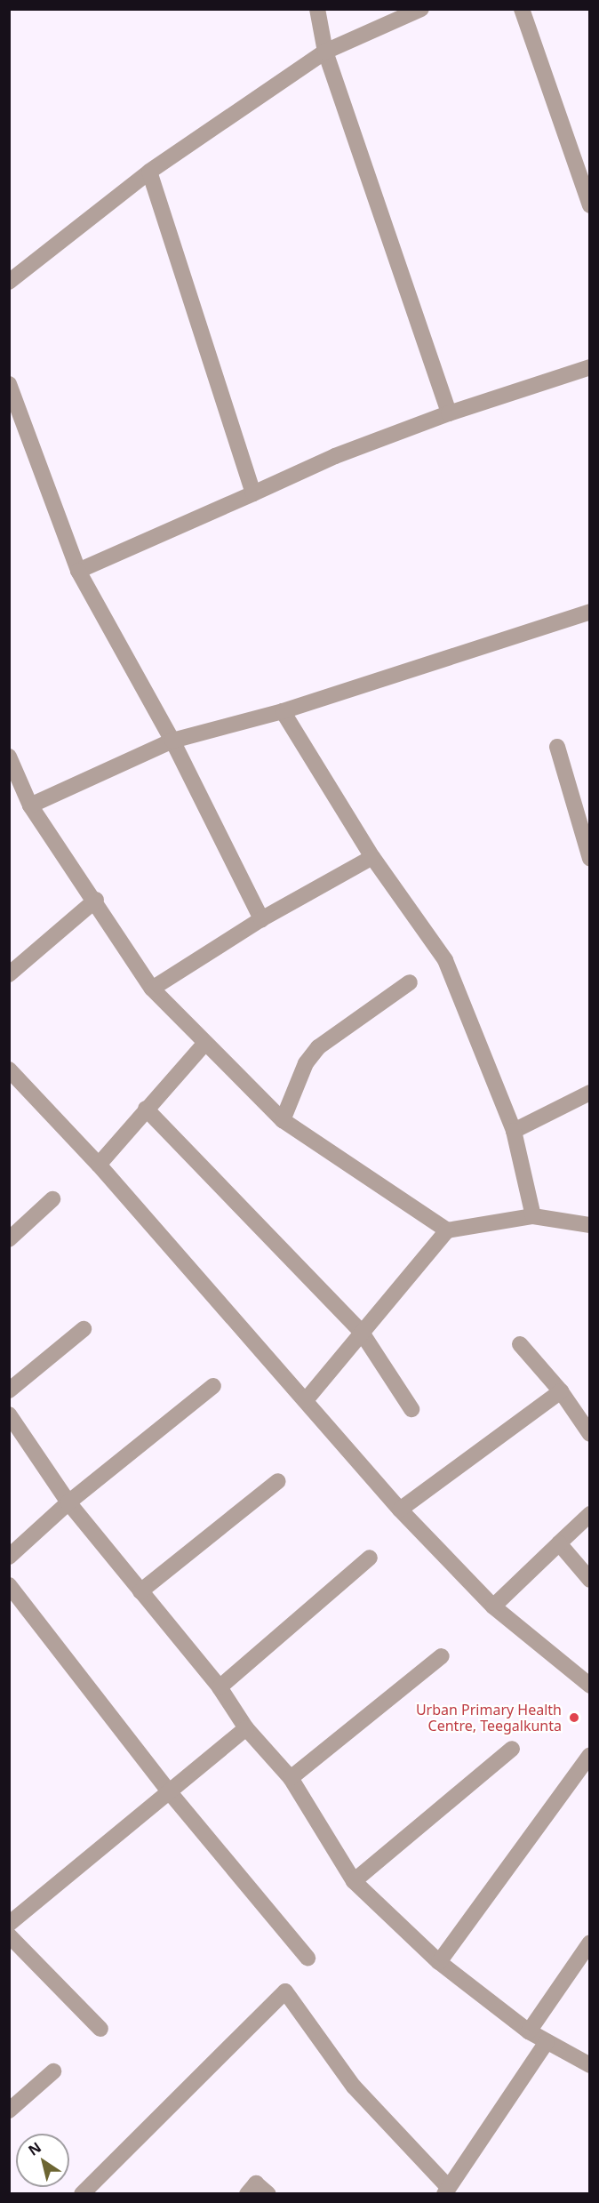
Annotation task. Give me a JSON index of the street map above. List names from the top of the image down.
{
  "places": ["Urban Primary Health Centre, Teegalkunta"],
  "north": "top left"
}
